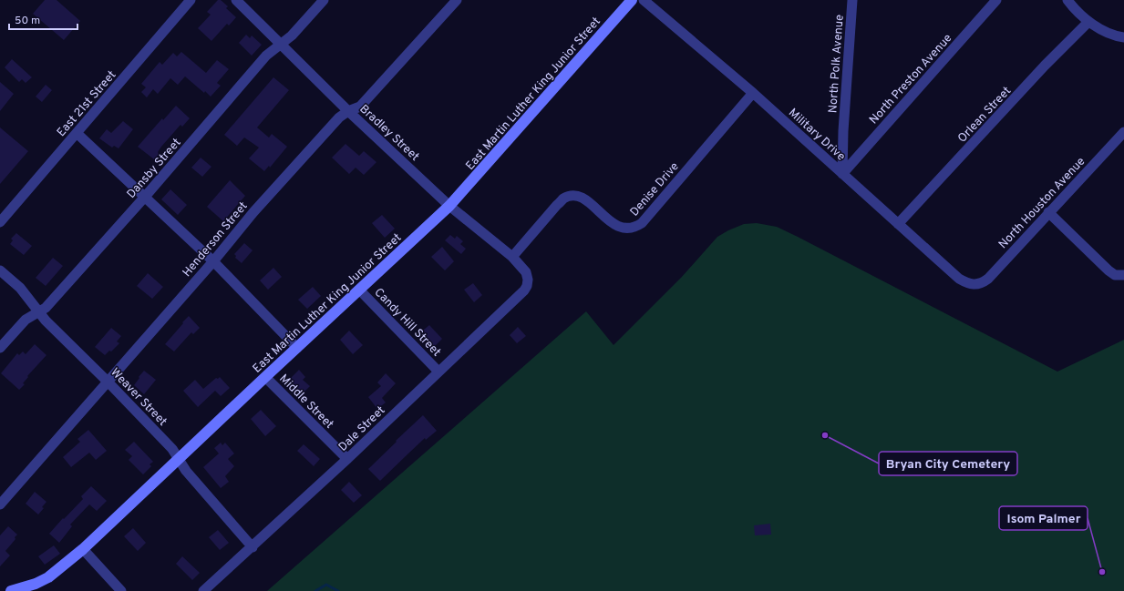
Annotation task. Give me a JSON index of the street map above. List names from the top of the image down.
{
  "streets": {
    "street": [
      "North Polk Avenue",
      "North Preston Avenue",
      "East Martin Luther King Junior Street",
      "East 21st Street",
      "Orlean Street",
      "Bradley Street",
      "Military Drive",
      "Dansby Street",
      "Denise Drive",
      "North Houston Avenue",
      "Henderson Street",
      "Candy Hill Street",
      "Weaver Street",
      "Middle Street",
      "Dale Street"
    ]
  },
  "crossings": [
    ["North Polk Avenue", "North Preston Avenue"],
    ["North Polk Avenue", "Military Drive"],
    ["North Preston Avenue", "Military Drive"],
    ["East Martin Luther King Junior Street", "Bradley Street"],
    ["East Martin Luther King Junior Street", "Candy Hill Street"],
    ["East Martin Luther King Junior Street", "Weaver Street"],
    ["East Martin Luther King Junior Street", "Middle Street"],
    ["Orlean Street", "Military Drive"],
    ["Bradley Street", "Dansby Street"],
    ["Bradley Street", "Denise Drive"],
    ["Bradley Street", "Henderson Street"],
    ["Bradley Street", "Dale Street"],
    ["Military Drive", "Denise Drive"],
    ["Military Drive", "North Houston Avenue"],
    ["Dansby Street", "Weaver Street"],
    ["Henderson Street", "Weaver Street"],
    ["Candy Hill Street", "Dale Street"],
    ["Weaver Street", "Dale Street"],
    ["Middle Street", "Dale Street"]
  ],
  "places": ["Bryan City Cemetery", "Isom Palmer"],
  "scale_bar": "50 m"
}
